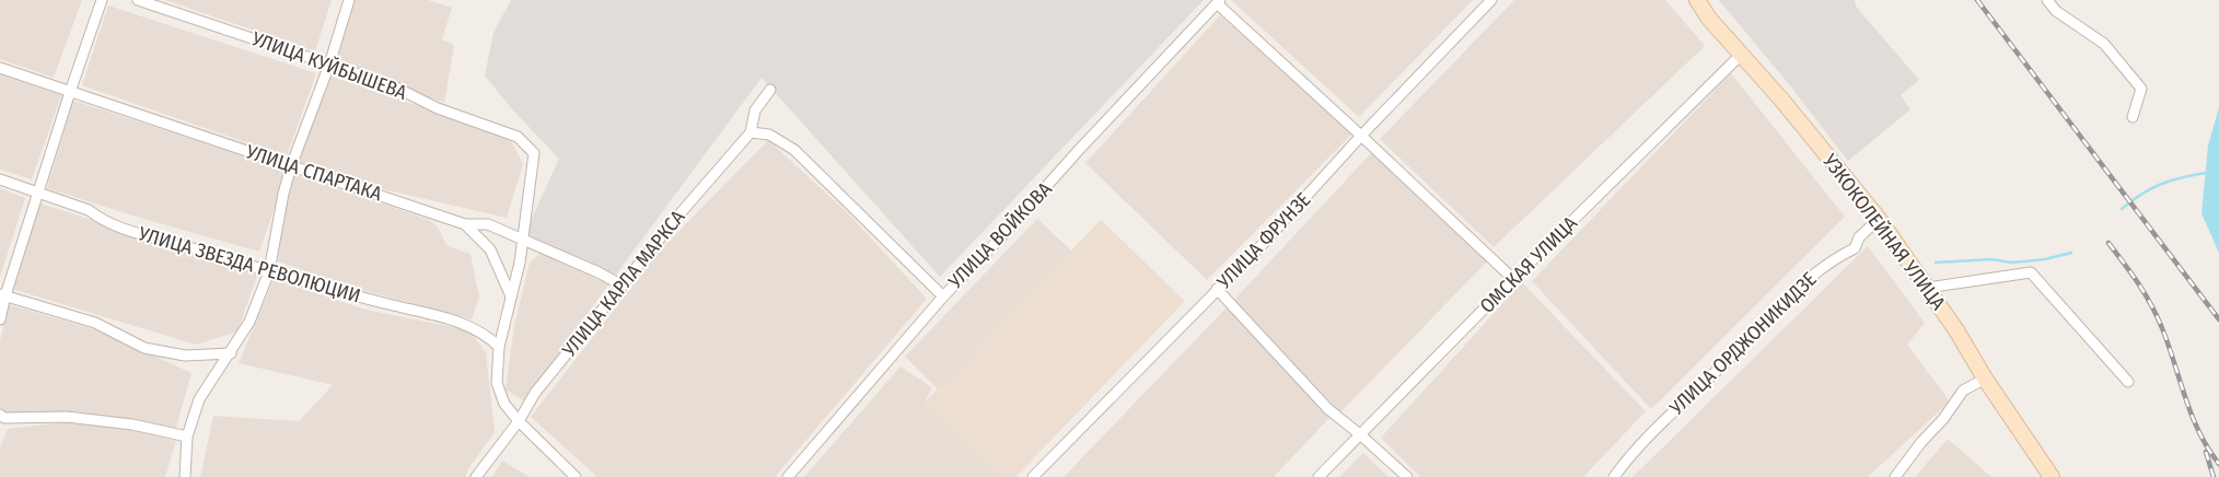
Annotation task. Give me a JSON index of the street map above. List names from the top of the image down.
{
  "streets": {
    "street": [
      "УЛИЦА КУЙБЫШЕВА",
      "УЛИЦА СПАРТАКА",
      "УЗКОКОЛЕЙНАЯ УЛИЦА",
      "УЛИЦА ВОЙКОВА",
      "УЛИЦА ФРУНЗЕ",
      "УЛИЦА ЗВЕЗДА РЕВОЛЮЦИИ",
      "ОМСКАЯ УЛИЦА",
      "УЛИЦА КАРЛА МАРКСА",
      "УЛИЦА ОРДЖОНИКИДЗЕ"
    ]
  },
  "crossings": [
    ["УЛИЦА КУЙБЫШЕВА", "УЛИЦА СПАРТАКА"],
    ["УЛИЦА СПАРТАКА", "УЛИЦА КАРЛА МАРКСА"],
    ["УЗКОКОЛЕЙНАЯ УЛИЦА", "ОМСКАЯ УЛИЦА"],
    ["УЗКОКОЛЕЙНАЯ УЛИЦА", "УЛИЦА ОРДЖОНИКИДЗЕ"]
  ]
}
